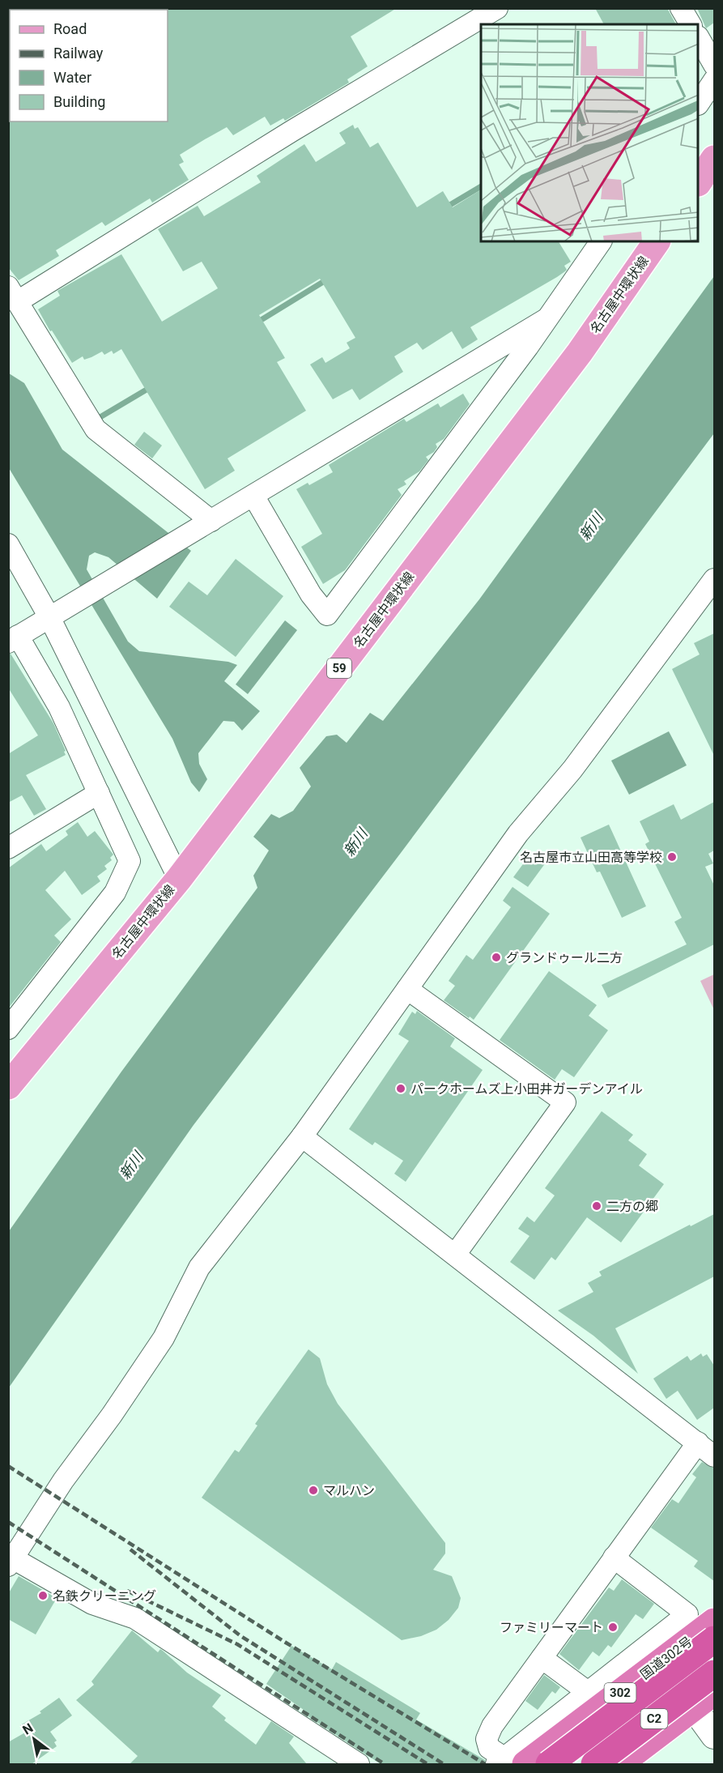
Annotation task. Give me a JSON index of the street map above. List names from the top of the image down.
{
  "streets": {
    "highway": ["国道302号", "302", "C2"],
    "main road": ["名古屋中環状線", "59"]
  },
  "crossings": [
    ["国道302号", "C2"]
  ],
  "water": ["新川"],
  "places": [
    "名古屋市立山田高等学校",
    "グランドゥール二方",
    "パークホームズ上小田井ガーデンアイル",
    "二方の郷",
    "マルハン",
    "名鉄クリーニング",
    "ファミリーマート"
  ],
  "legend": [
    "Road",
    "Railway",
    "Water",
    "Building"
  ],
  "north": "top left"
}
